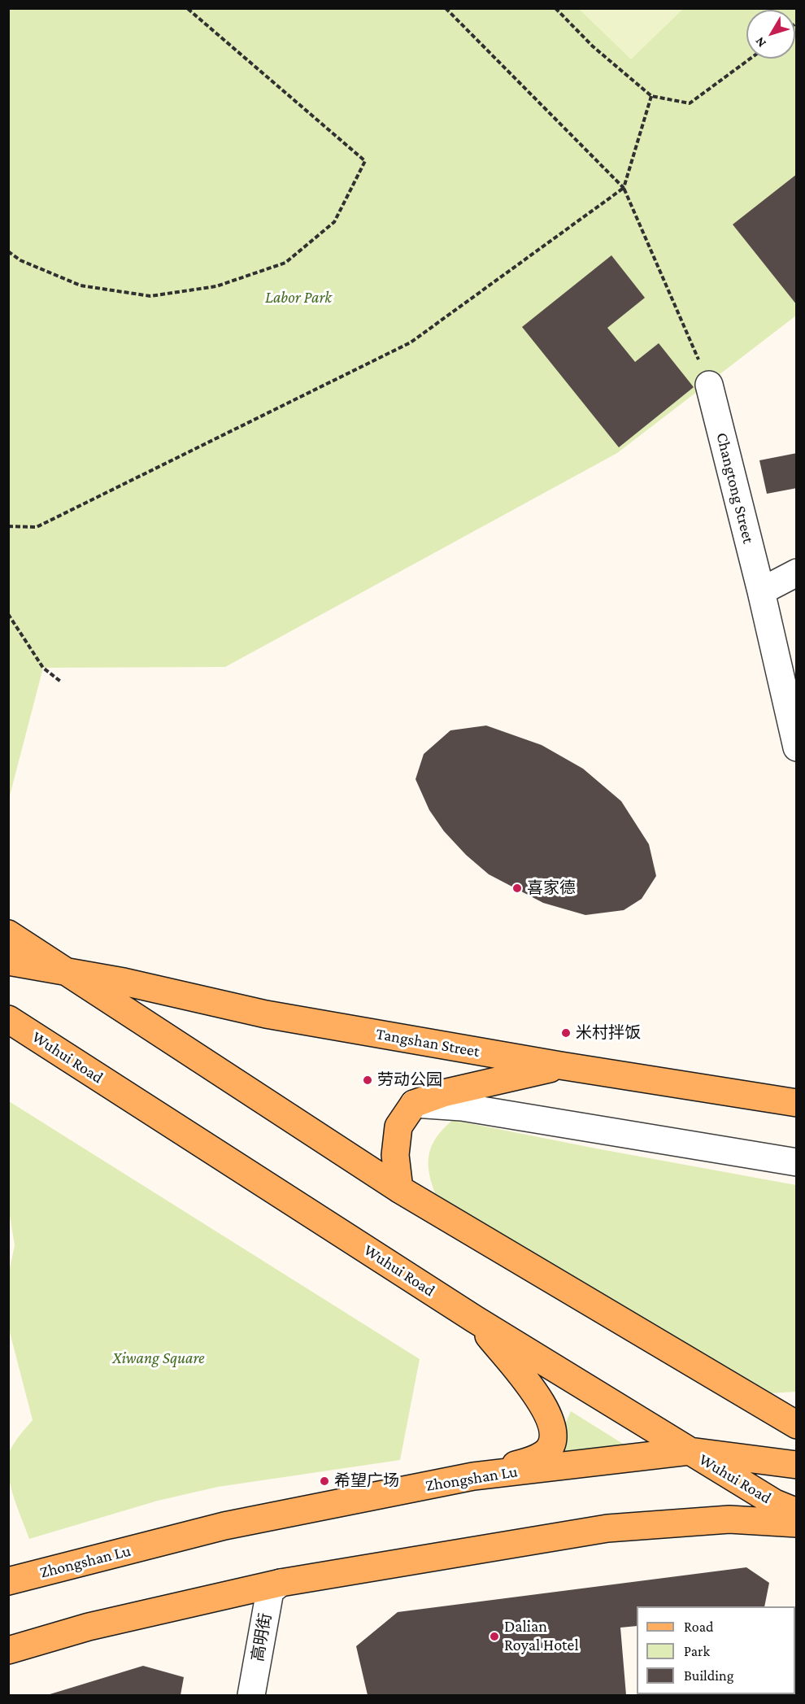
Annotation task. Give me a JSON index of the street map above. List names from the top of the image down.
{
  "streets": {
    "main road": ["Tangshan Street", "Wuhui Road", "Zhongshan Lu"],
    "street": ["Changtong Street", "高明街"]
  },
  "crossings": [
    ["Wuhui Road", "Zhongshan Lu"]
  ],
  "parks": ["Labor Park", "Xiwang Square"],
  "places": [
    "喜家德",
    "米村拌饭",
    "劳动公园",
    "希望广场",
    "Dalian Royal Hotel"
  ],
  "legend": ["Road", "Park", "Building"],
  "north": "bottom left"
}
